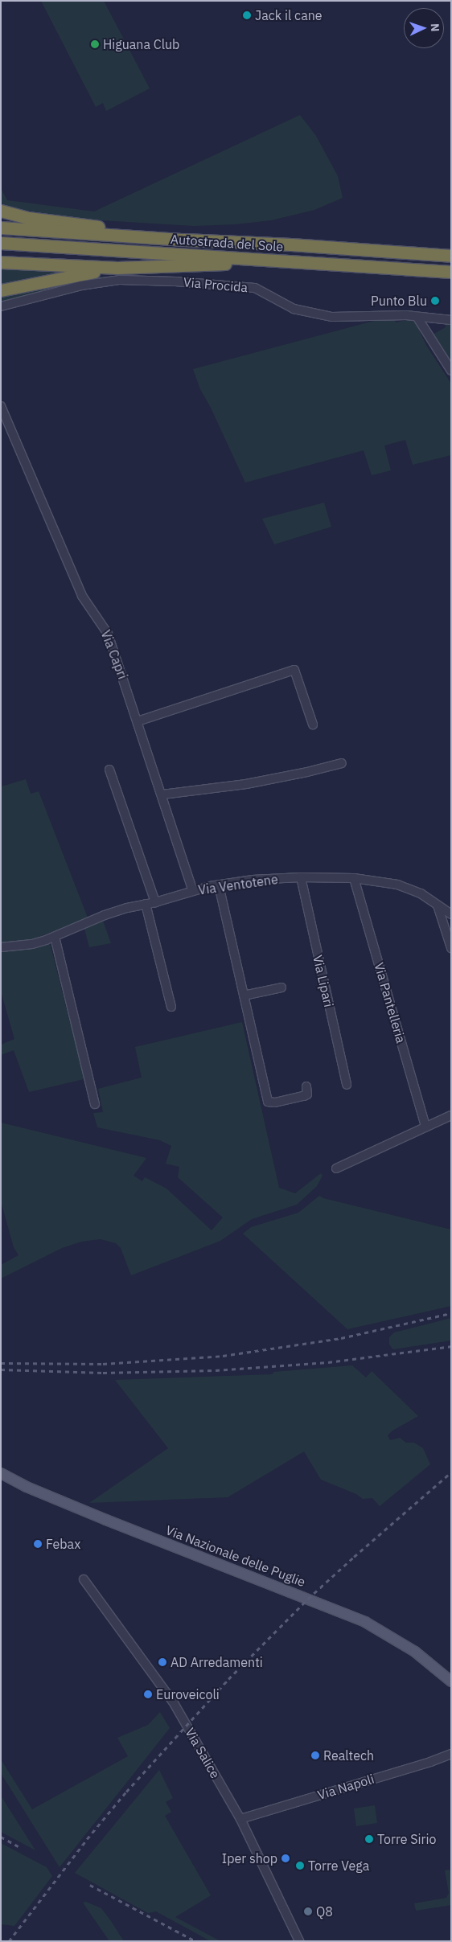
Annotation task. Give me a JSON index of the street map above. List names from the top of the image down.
{
  "streets": {
    "highway": ["Autostrada del Sole"],
    "main road": ["Via Nazionale delle Puglie"],
    "street": [
      "Via Procida",
      "Via Capri",
      "Via Ventotene",
      "Via Lipari",
      "Via Pantelleria",
      "Via Salice",
      "Via Napoli"
    ]
  },
  "crossings": [
    ["Via Capri", "Via Ventotene"],
    ["Via Ventotene", "Via Lipari"],
    ["Via Ventotene", "Via Pantelleria"],
    ["Via Salice", "Via Napoli"]
  ],
  "places": [
    "Jack il cane",
    "Higuana Club",
    "Punto Blu",
    "Febax",
    "AD Arredamenti",
    "Euroveicoli",
    "Realtech",
    "Torre Sirio",
    "Iper shop",
    "Torre Vega",
    "Q8"
  ],
  "north": "right"
}
